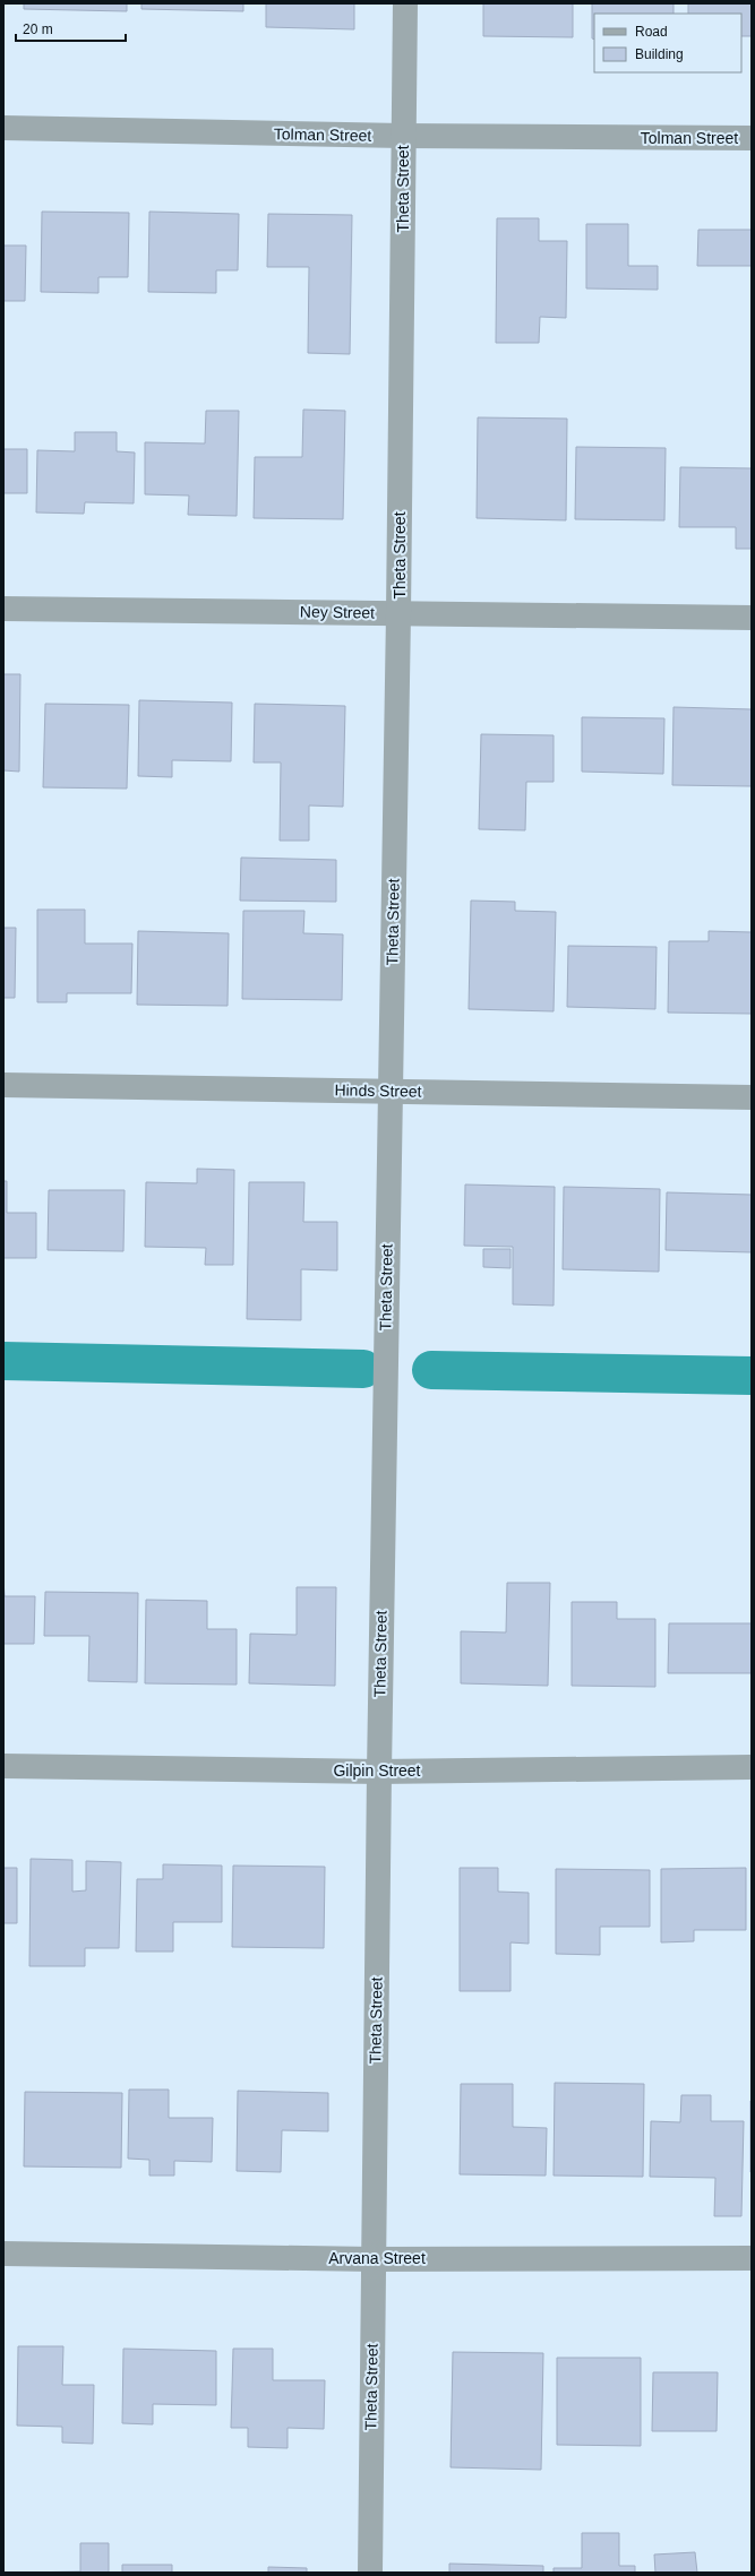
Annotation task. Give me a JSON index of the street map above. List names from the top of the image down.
{
  "streets": {
    "street": [
      "Tolman Street",
      "Theta Street",
      "Ney Street",
      "Hinds Street",
      "Gilpin Street",
      "Arvana Street"
    ]
  },
  "crossings": [
    ["Tolman Street", "Theta Street"],
    ["Theta Street", "Ney Street"],
    ["Theta Street", "Hinds Street"],
    ["Theta Street", "Gilpin Street"],
    ["Theta Street", "Arvana Street"]
  ],
  "legend": ["Road", "Building"],
  "scale_bar": "20 m"
}
